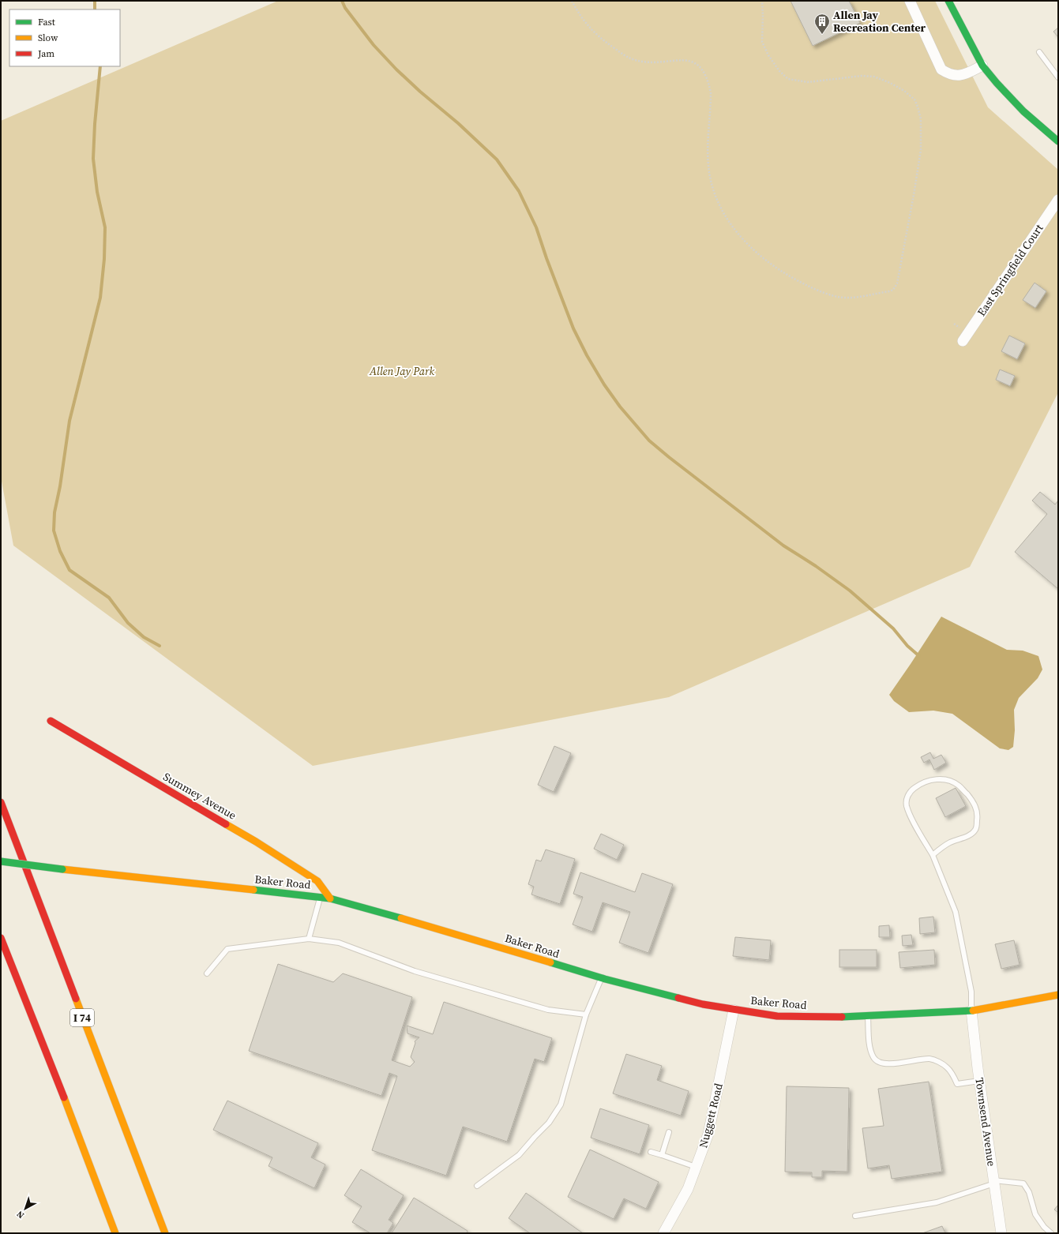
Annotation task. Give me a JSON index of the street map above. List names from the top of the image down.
{
  "streets": {
    "main road": ["Summey Avenue", "Baker Road", "I 74"],
    "street": ["East Springfield Court", "Nuggett Road", "Townsend Avenue"]
  },
  "crossings": [
    ["Summey Avenue", "Baker Road"],
    ["Baker Road", "Nuggett Road"],
    ["Baker Road", "Townsend Avenue"]
  ],
  "parks": ["Allen Jay Park"],
  "places": {
    "building": ["Allen Jay Recreation Center"]
  },
  "legend": ["Fast", "Slow", "Jam"],
  "north": "bottom left"
}
